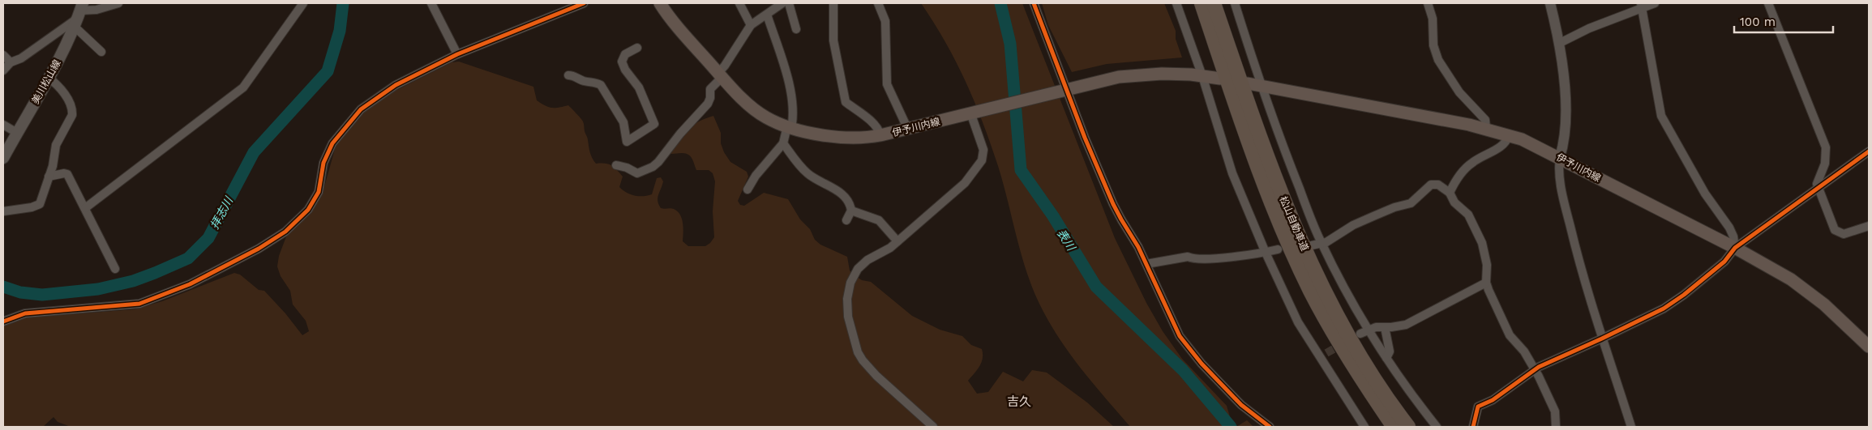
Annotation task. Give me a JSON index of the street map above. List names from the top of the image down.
{
  "streets": {
    "highway": ["松山自動車道"],
    "main road": ["美川松山線", "伊予川内線"]
  },
  "districts": ["吉久"],
  "water": ["拝志川", "表川"],
  "scale_bar": "100 m"
}
